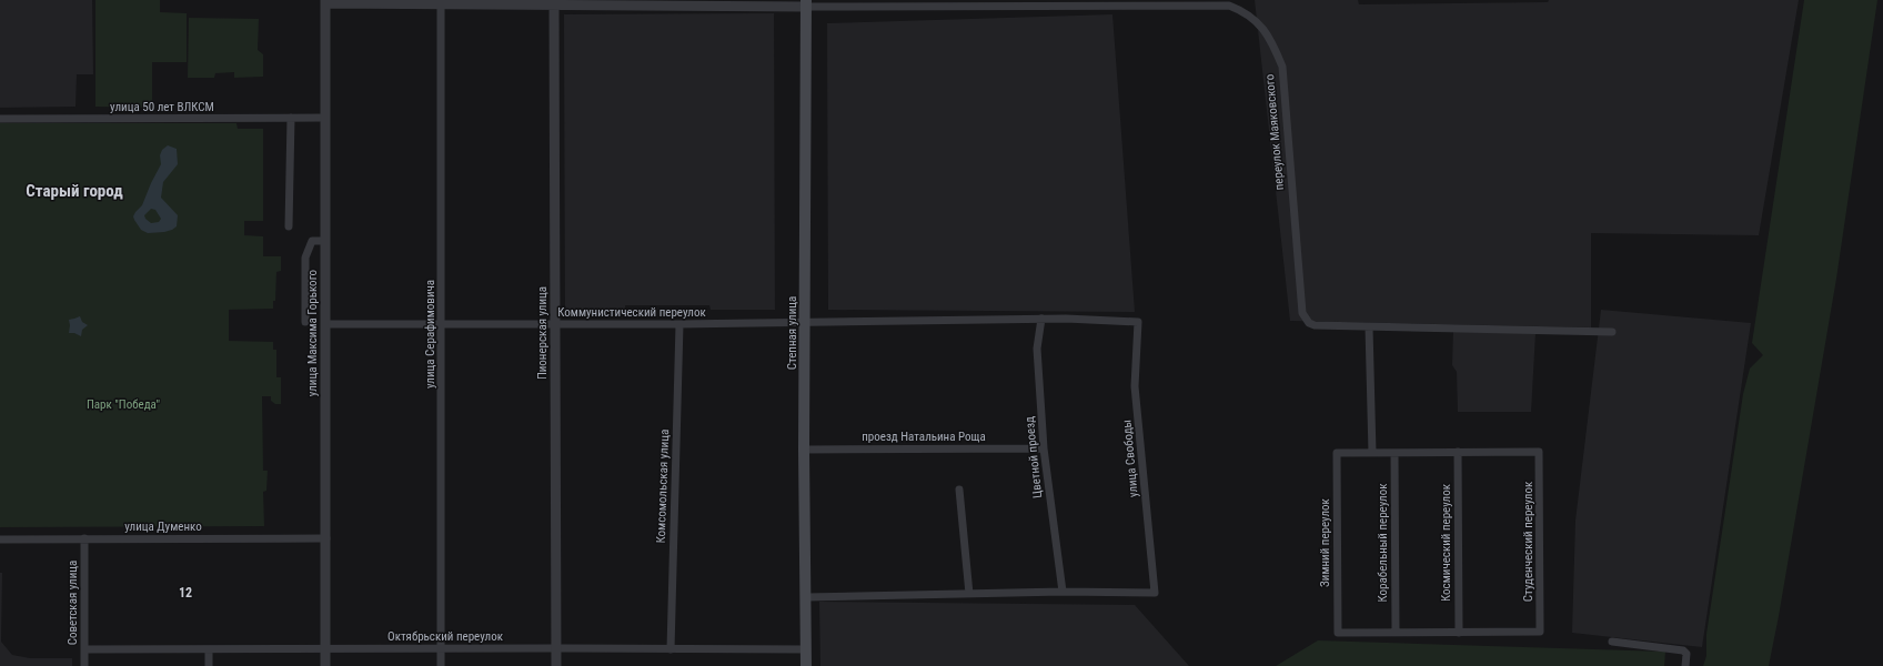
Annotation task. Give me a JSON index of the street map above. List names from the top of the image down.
{
  "streets": {
    "main road": ["Степная улица"],
    "street": [
      "улица 50 лет ВЛКСМ",
      "переулок Маяковского",
      "Коммунистический переулок",
      "улица Максима Горького",
      "Пионерская улица",
      "улица Серафимовича",
      "проезд Натальина Роща",
      "Цветной проезд",
      "улица Свободы",
      "Комсомольская улица",
      "улица Думенко",
      "Студенческий переулок",
      "Зимний переулок",
      "Корабельный переулок",
      "Космический переулок",
      "Советская улица",
      "Октябрьский переулок"
    ]
  },
  "crossings": [
    ["улица 50 лет ВЛКСМ", "улица Максима Горького"],
    ["переулок Маяковского", "улица Максима Горького"],
    ["переулок Маяковского", "Пионерская улица"],
    ["переулок Маяковского", "Степная улица"],
    ["переулок Маяковского", "улица Серафимовича"],
    ["Коммунистический переулок", "улица Максима Горького"],
    ["Коммунистический переулок", "Пионерская улица"],
    ["Коммунистический переулок", "Степная улица"],
    ["Коммунистический переулок", "улица Серафимовича"],
    ["Коммунистический переулок", "Цветной проезд"],
    ["Коммунистический переулок", "улица Свободы"],
    ["Коммунистический переулок", "Комсомольская улица"],
    ["улица Максима Горького", "улица Думенко"],
    ["улица Максима Горького", "Октябрьский переулок"],
    ["Пионерская улица", "Октябрьский переулок"],
    ["Степная улица", "проезд Натальина Роща"],
    ["Степная улица", "Октябрьский переулок"],
    ["улица Серафимовича", "Октябрьский переулок"],
    ["проезд Натальина Роща", "Цветной проезд"],
    ["Цветной проезд", "улица Свободы"],
    ["Комсомольская улица", "Октябрьский переулок"],
    ["улица Думенко", "Советская улица"],
    ["Студенческий переулок", "Космический переулок"],
    ["Зимний переулок", "Корабельный переулок"],
    ["Советская улица", "Октябрьский переулок"]
  ],
  "districts": ["Старый город", "12"],
  "parks": ["Парк \"Победа\""]
}
